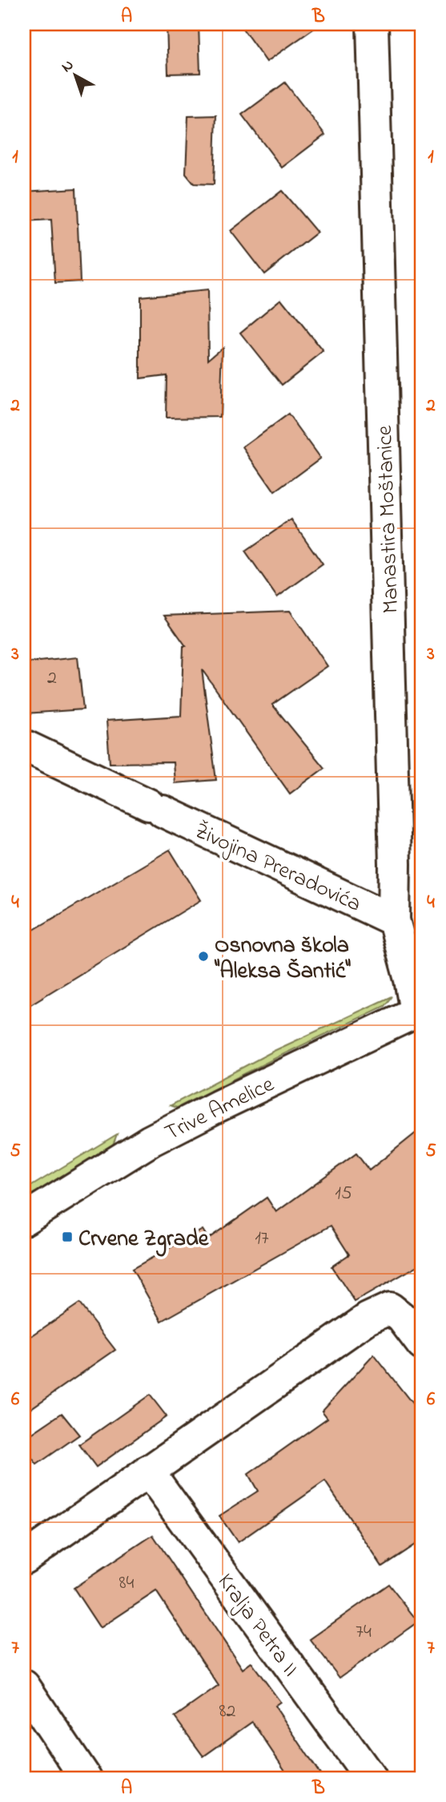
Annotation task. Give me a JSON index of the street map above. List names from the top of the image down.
{
  "streets": {
    "street": [
      "Manastira Moštanice",
      "Živojina Preradovića",
      "Trive Amelice",
      "Kralja Petra II"
    ]
  },
  "crossings": [
    ["Manastira Moštanice", "Živojina Preradovića"],
    ["Manastira Moštanice", "Trive Amelice"]
  ],
  "places": {
    "other": ["Osnovna škola \"Aleksa Šantić\""],
    "transit": ["Crvene Zgrade"]
  },
  "house_numbers": [
    "2",
    "15",
    "17",
    "84",
    "74",
    "82"
  ],
  "north": "top left",
  "grid": {
    "columns": ["A", "B"],
    "rows": [
      "1",
      "2",
      "3",
      "4",
      "5",
      "6",
      "7"
    ]
  }
}
